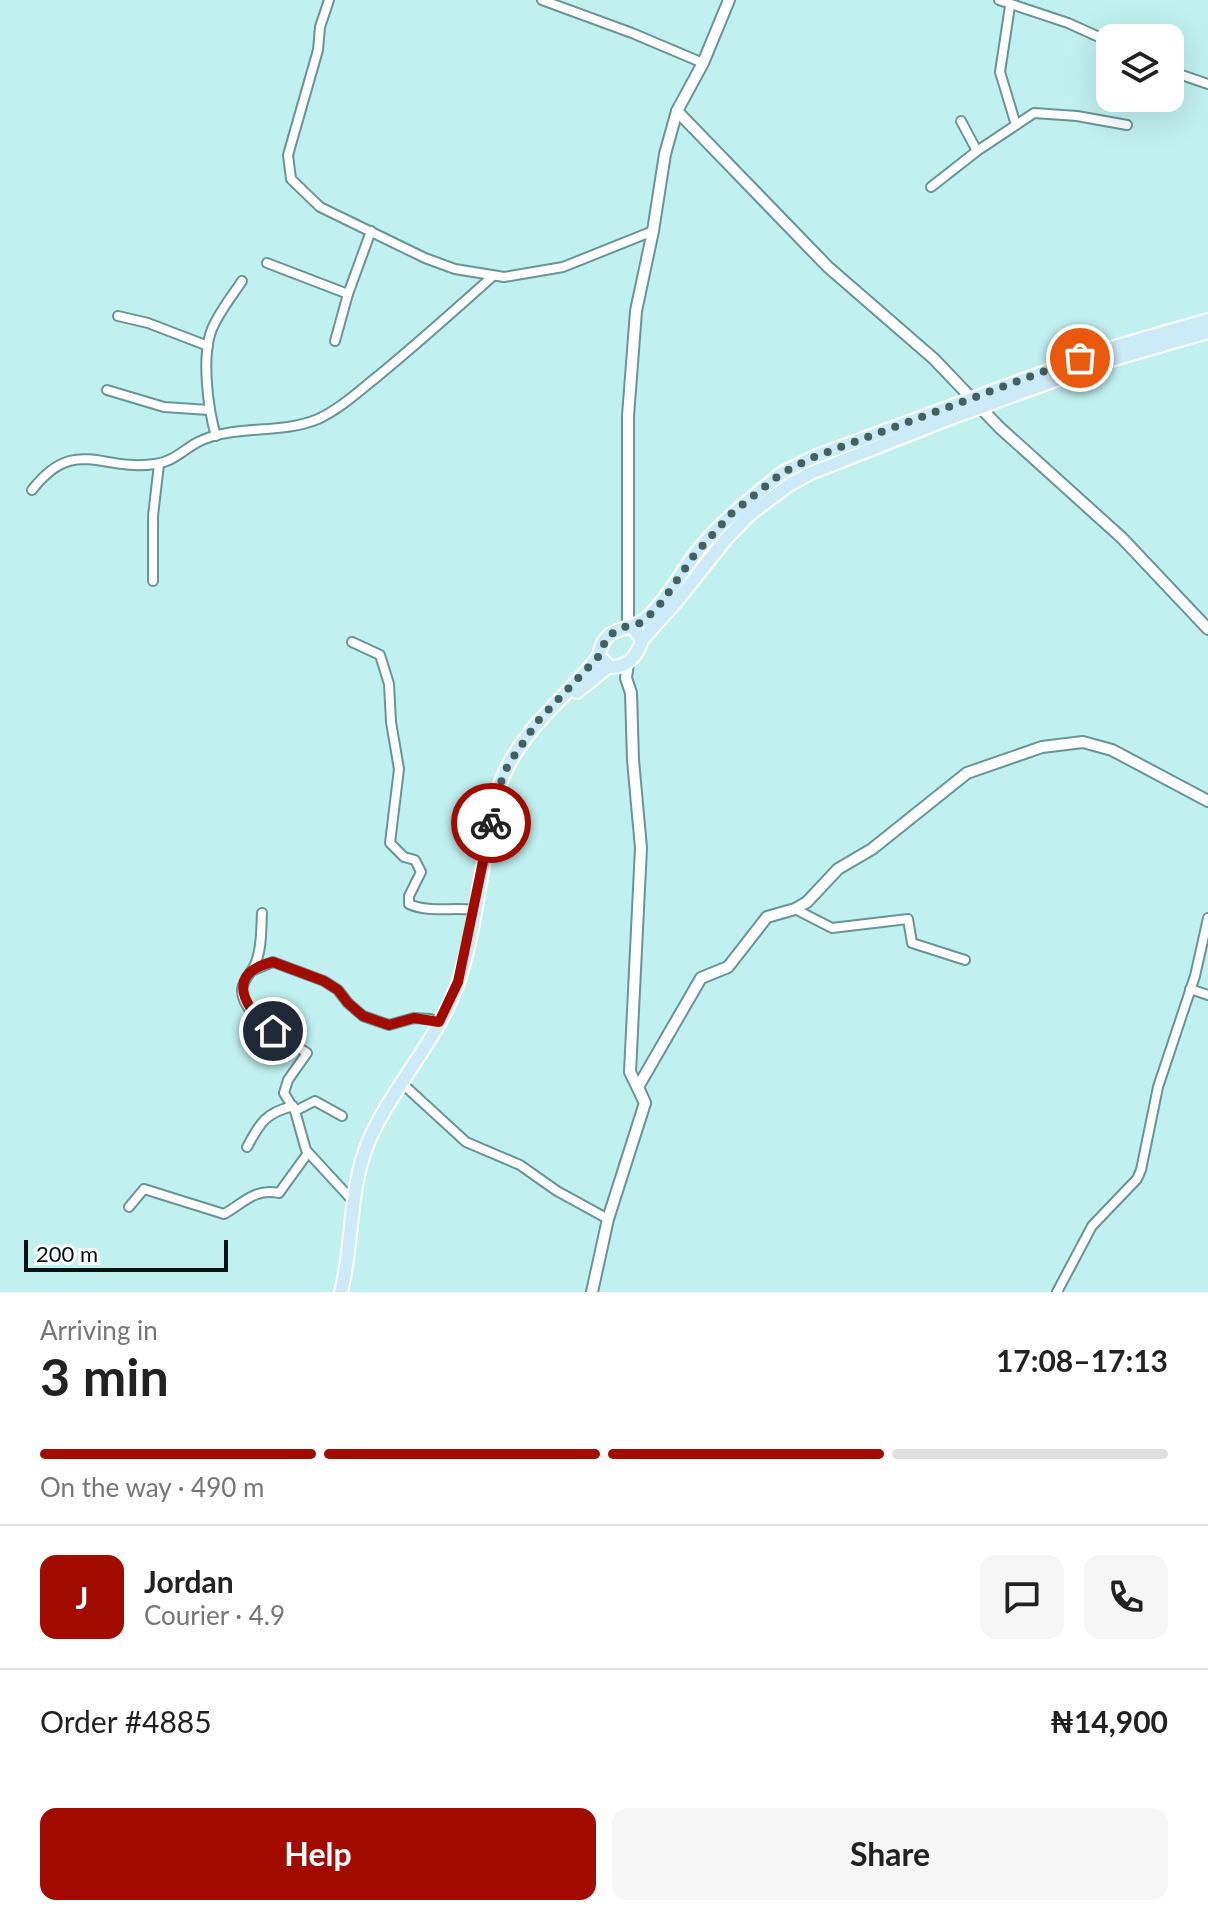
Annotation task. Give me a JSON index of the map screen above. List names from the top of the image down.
{
  "scale_bar": "200 m",
  "page": {
    "scale": "200 m",
    "heading": ["3 min", "Arriving in", "17:08–17:13"],
    "panel": [
      "Jordan",
      "Courier · 4.9",
      "Order #4885",
      "₦14,900"
    ],
    "bar": "On the way · 490 m",
    "round": "J",
    "buttons": ["Help", "Share"]
  }
}
